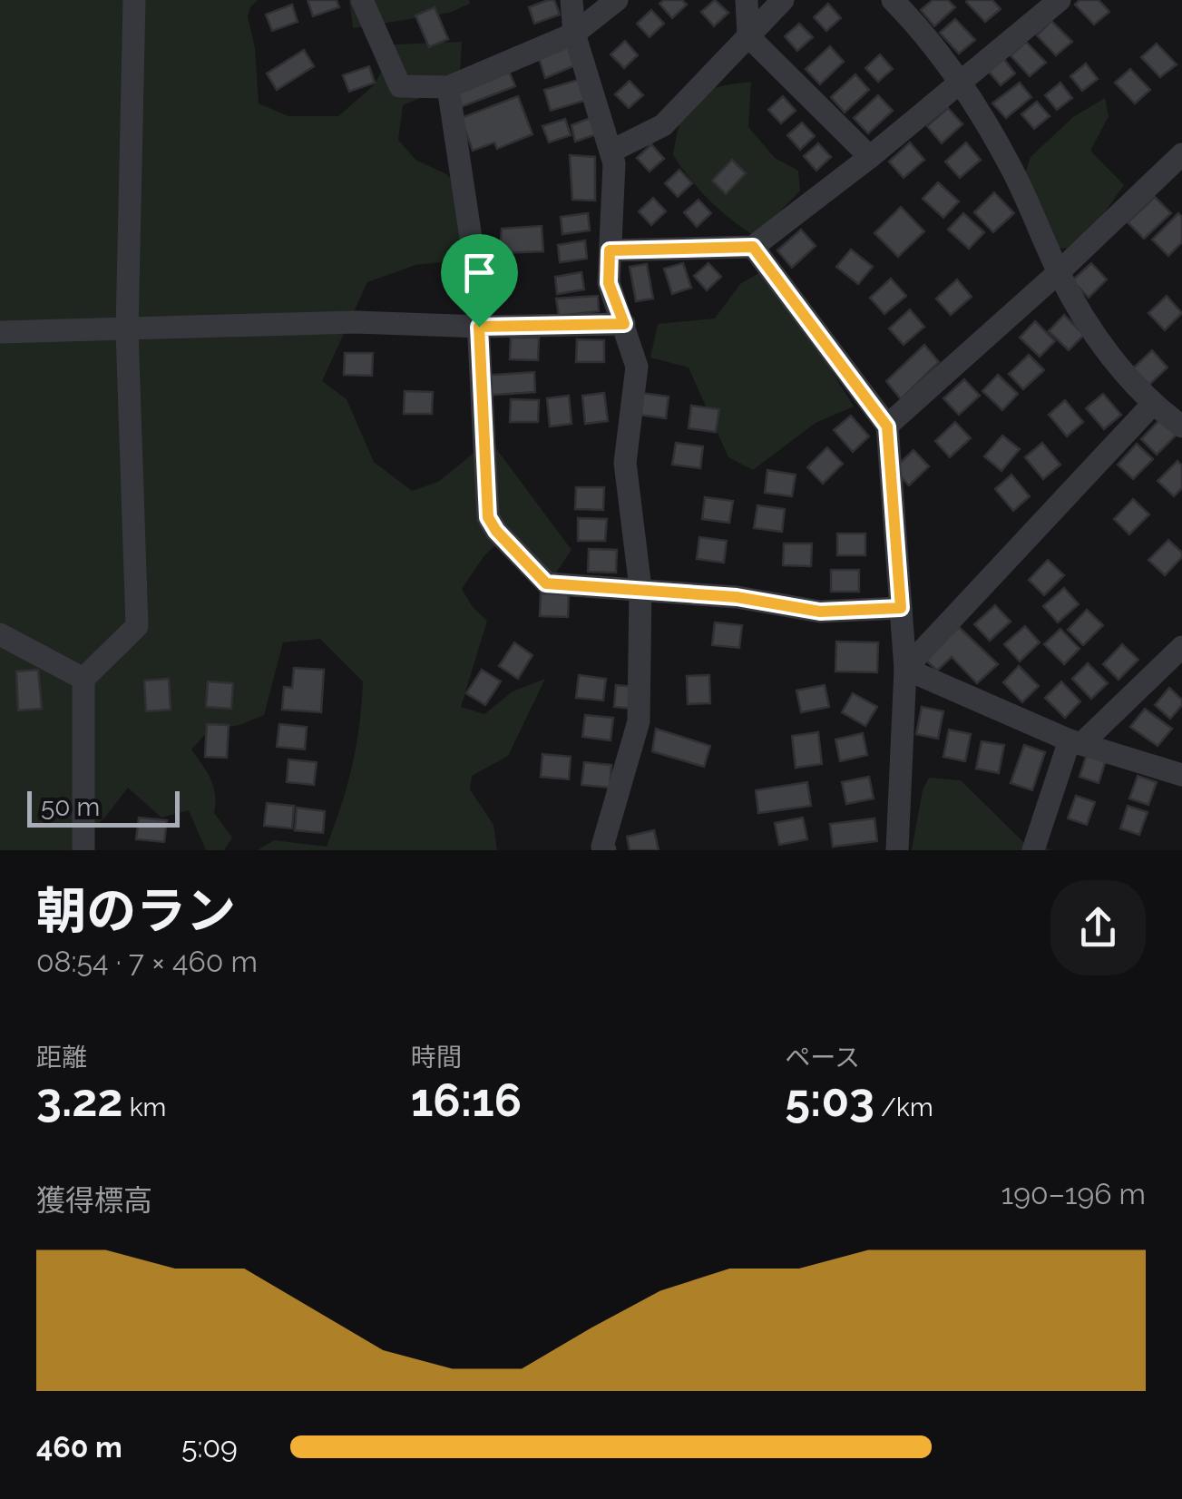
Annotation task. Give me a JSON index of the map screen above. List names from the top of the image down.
{
  "scale_bar": "50 m",
  "page": {
    "scale": "50 m",
    "heading": ["朝のラン", "08:54 · 7 × 460 m"],
    "stats": [
      ["距離", "3.22 km"],
      ["時間", "16:16"],
      ["ペース", "5:03 /km"]
    ],
    "chart": ["獲得標高", "190–196 m"],
    "list": [
      {
        "name": "460 m",
        "note": "5:09"
      }
    ]
  }
}
